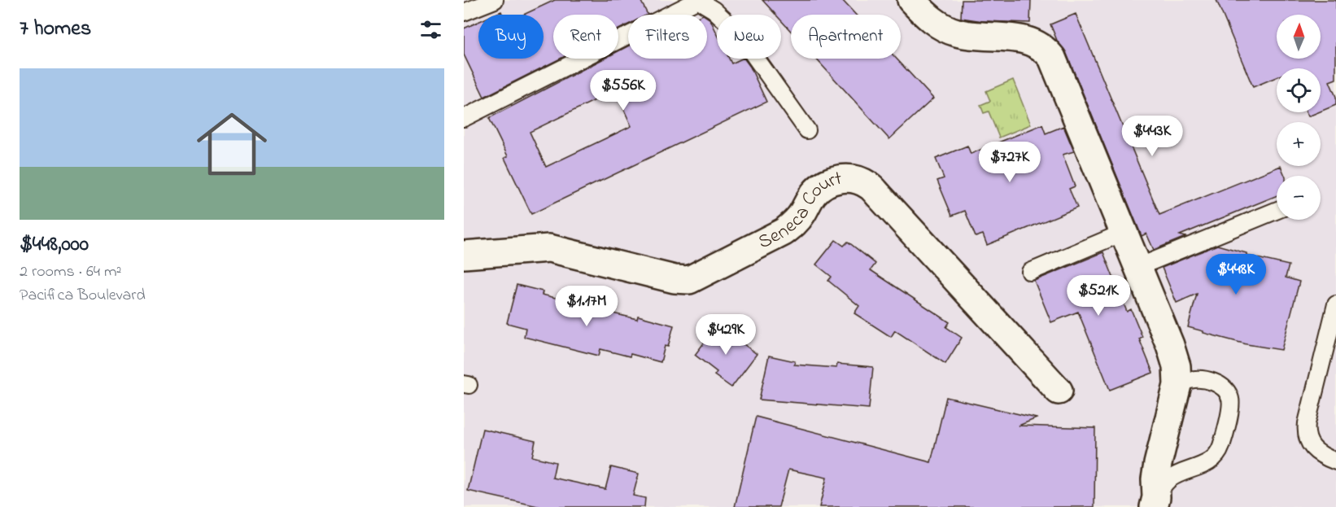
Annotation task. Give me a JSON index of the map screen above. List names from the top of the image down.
{
  "streets": {
    "street": ["Seneca Court"]
  },
  "north": "top",
  "page": {
    "heading": "7 homes",
    "map_buttons": ["+", "−"],
    "chip": [
      "Buy",
      "Rent",
      "Filters",
      "New",
      "Apartment"
    ],
    "list": [
      {
        "name": "$448,000",
        "note": "2 rooms · 64 m² · Pacifica Boulevard"
      }
    ],
    "price": [
      "$556K",
      "$443K",
      "$727K",
      "$448K",
      "$521K",
      "$1.17M",
      "$429K"
    ]
  }
}
